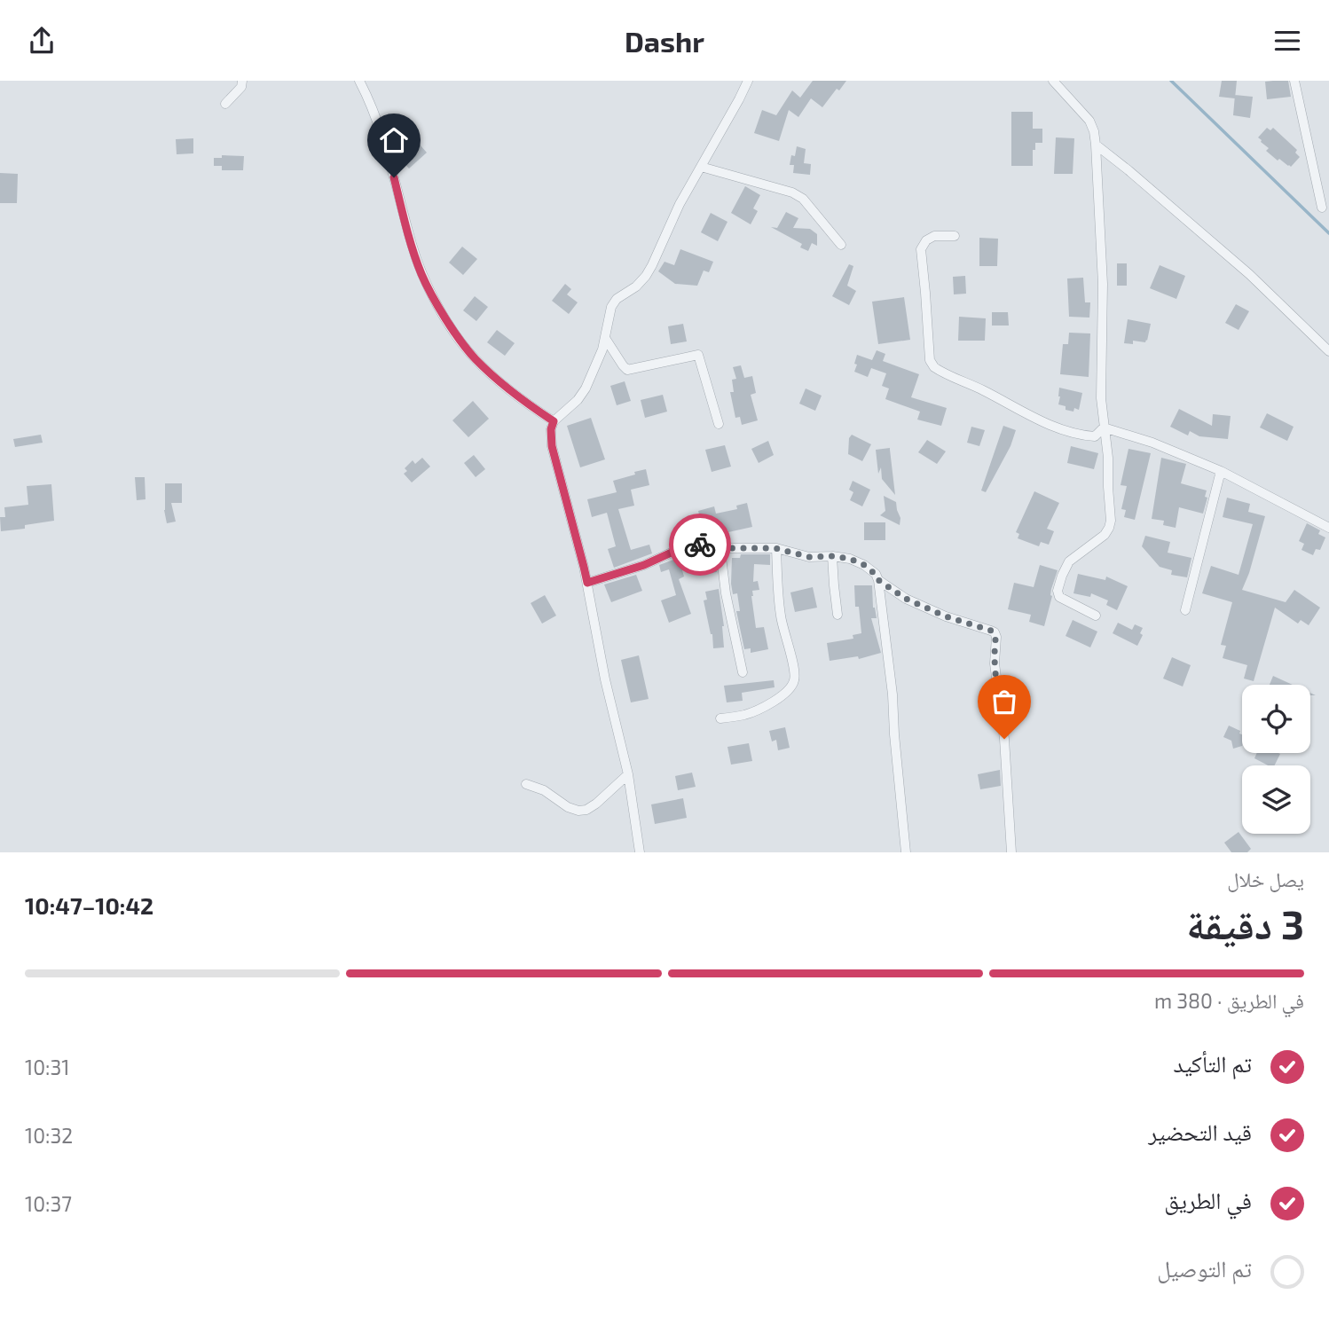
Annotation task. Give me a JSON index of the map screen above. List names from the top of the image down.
{
  "page": {
    "header": "Dashr",
    "heading": ["3 دقيقة", "يصل خلال", "10:42–10:47"],
    "bar": "في الطريق · 380 m",
    "list": [
      ["تم التأكيد", "10:31"],
      ["قيد التحضير", "10:32"],
      ["في الطريق", "10:37"],
      "تم التوصيل"
    ]
  }
}
